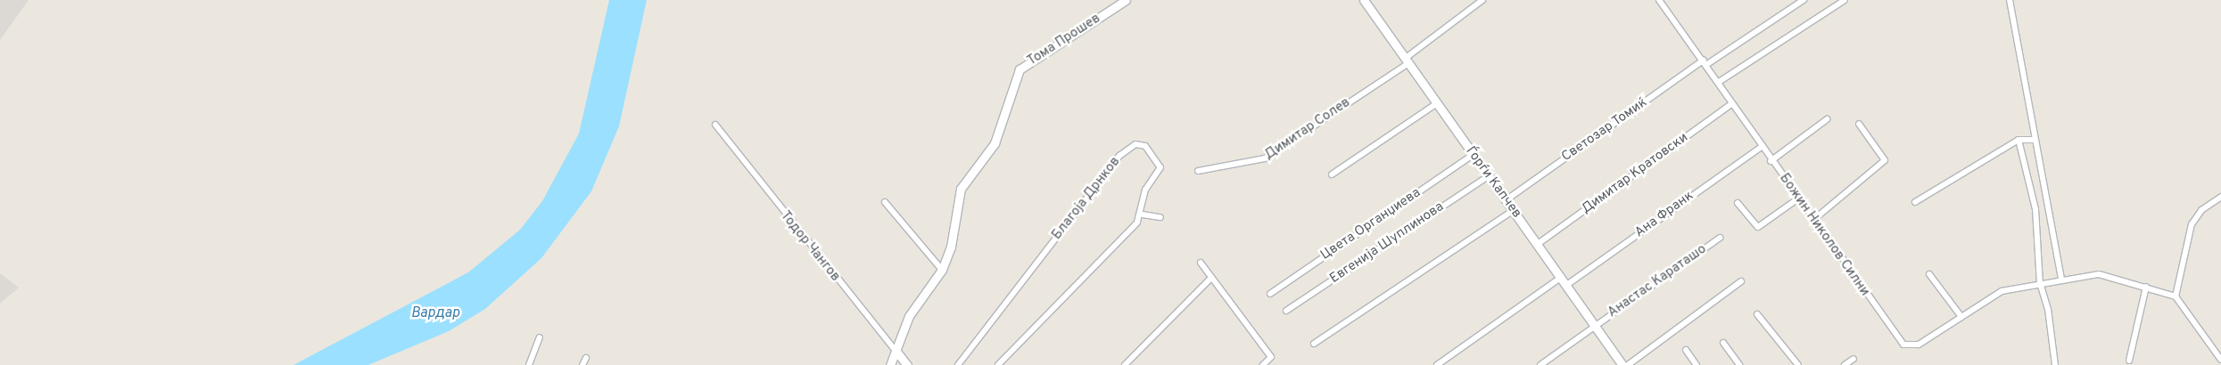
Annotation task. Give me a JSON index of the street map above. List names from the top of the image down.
{
  "streets": {
    "street": [
      "Тома Прошев",
      "Димитар Солев",
      "Светозар Томиќ",
      "Димитар Кратовски",
      "Ѓорѓи Капчев",
      "Благоја Дрнков",
      "Ана Франк",
      "Цвета Органџиева",
      "Божин Николов Силни",
      "Евгенија Шуплинова",
      "Тодор Чангов",
      "Анастас Караташо"
    ]
  },
  "crossings": [
    ["Тома Прошев", "Тодор Чангов"],
    ["Димитар Солев", "Ѓорѓи Капчев"],
    ["Светозар Томиќ", "Ѓорѓи Капчев"],
    ["Светозар Томиќ", "Божин Николов Силни"],
    ["Димитар Кратовски", "Ѓорѓи Капчев"],
    ["Димитар Кратовски", "Божин Николов Силни"],
    ["Ѓорѓи Капчев", "Ана Франк"],
    ["Ѓорѓи Капчев", "Цвета Органџиева"],
    ["Ѓорѓи Капчев", "Евгенија Шуплинова"],
    ["Ѓорѓи Капчев", "Анастас Караташо"],
    ["Ана Франк", "Божин Николов Силни"]
  ],
  "water": ["Вардар"]
}
